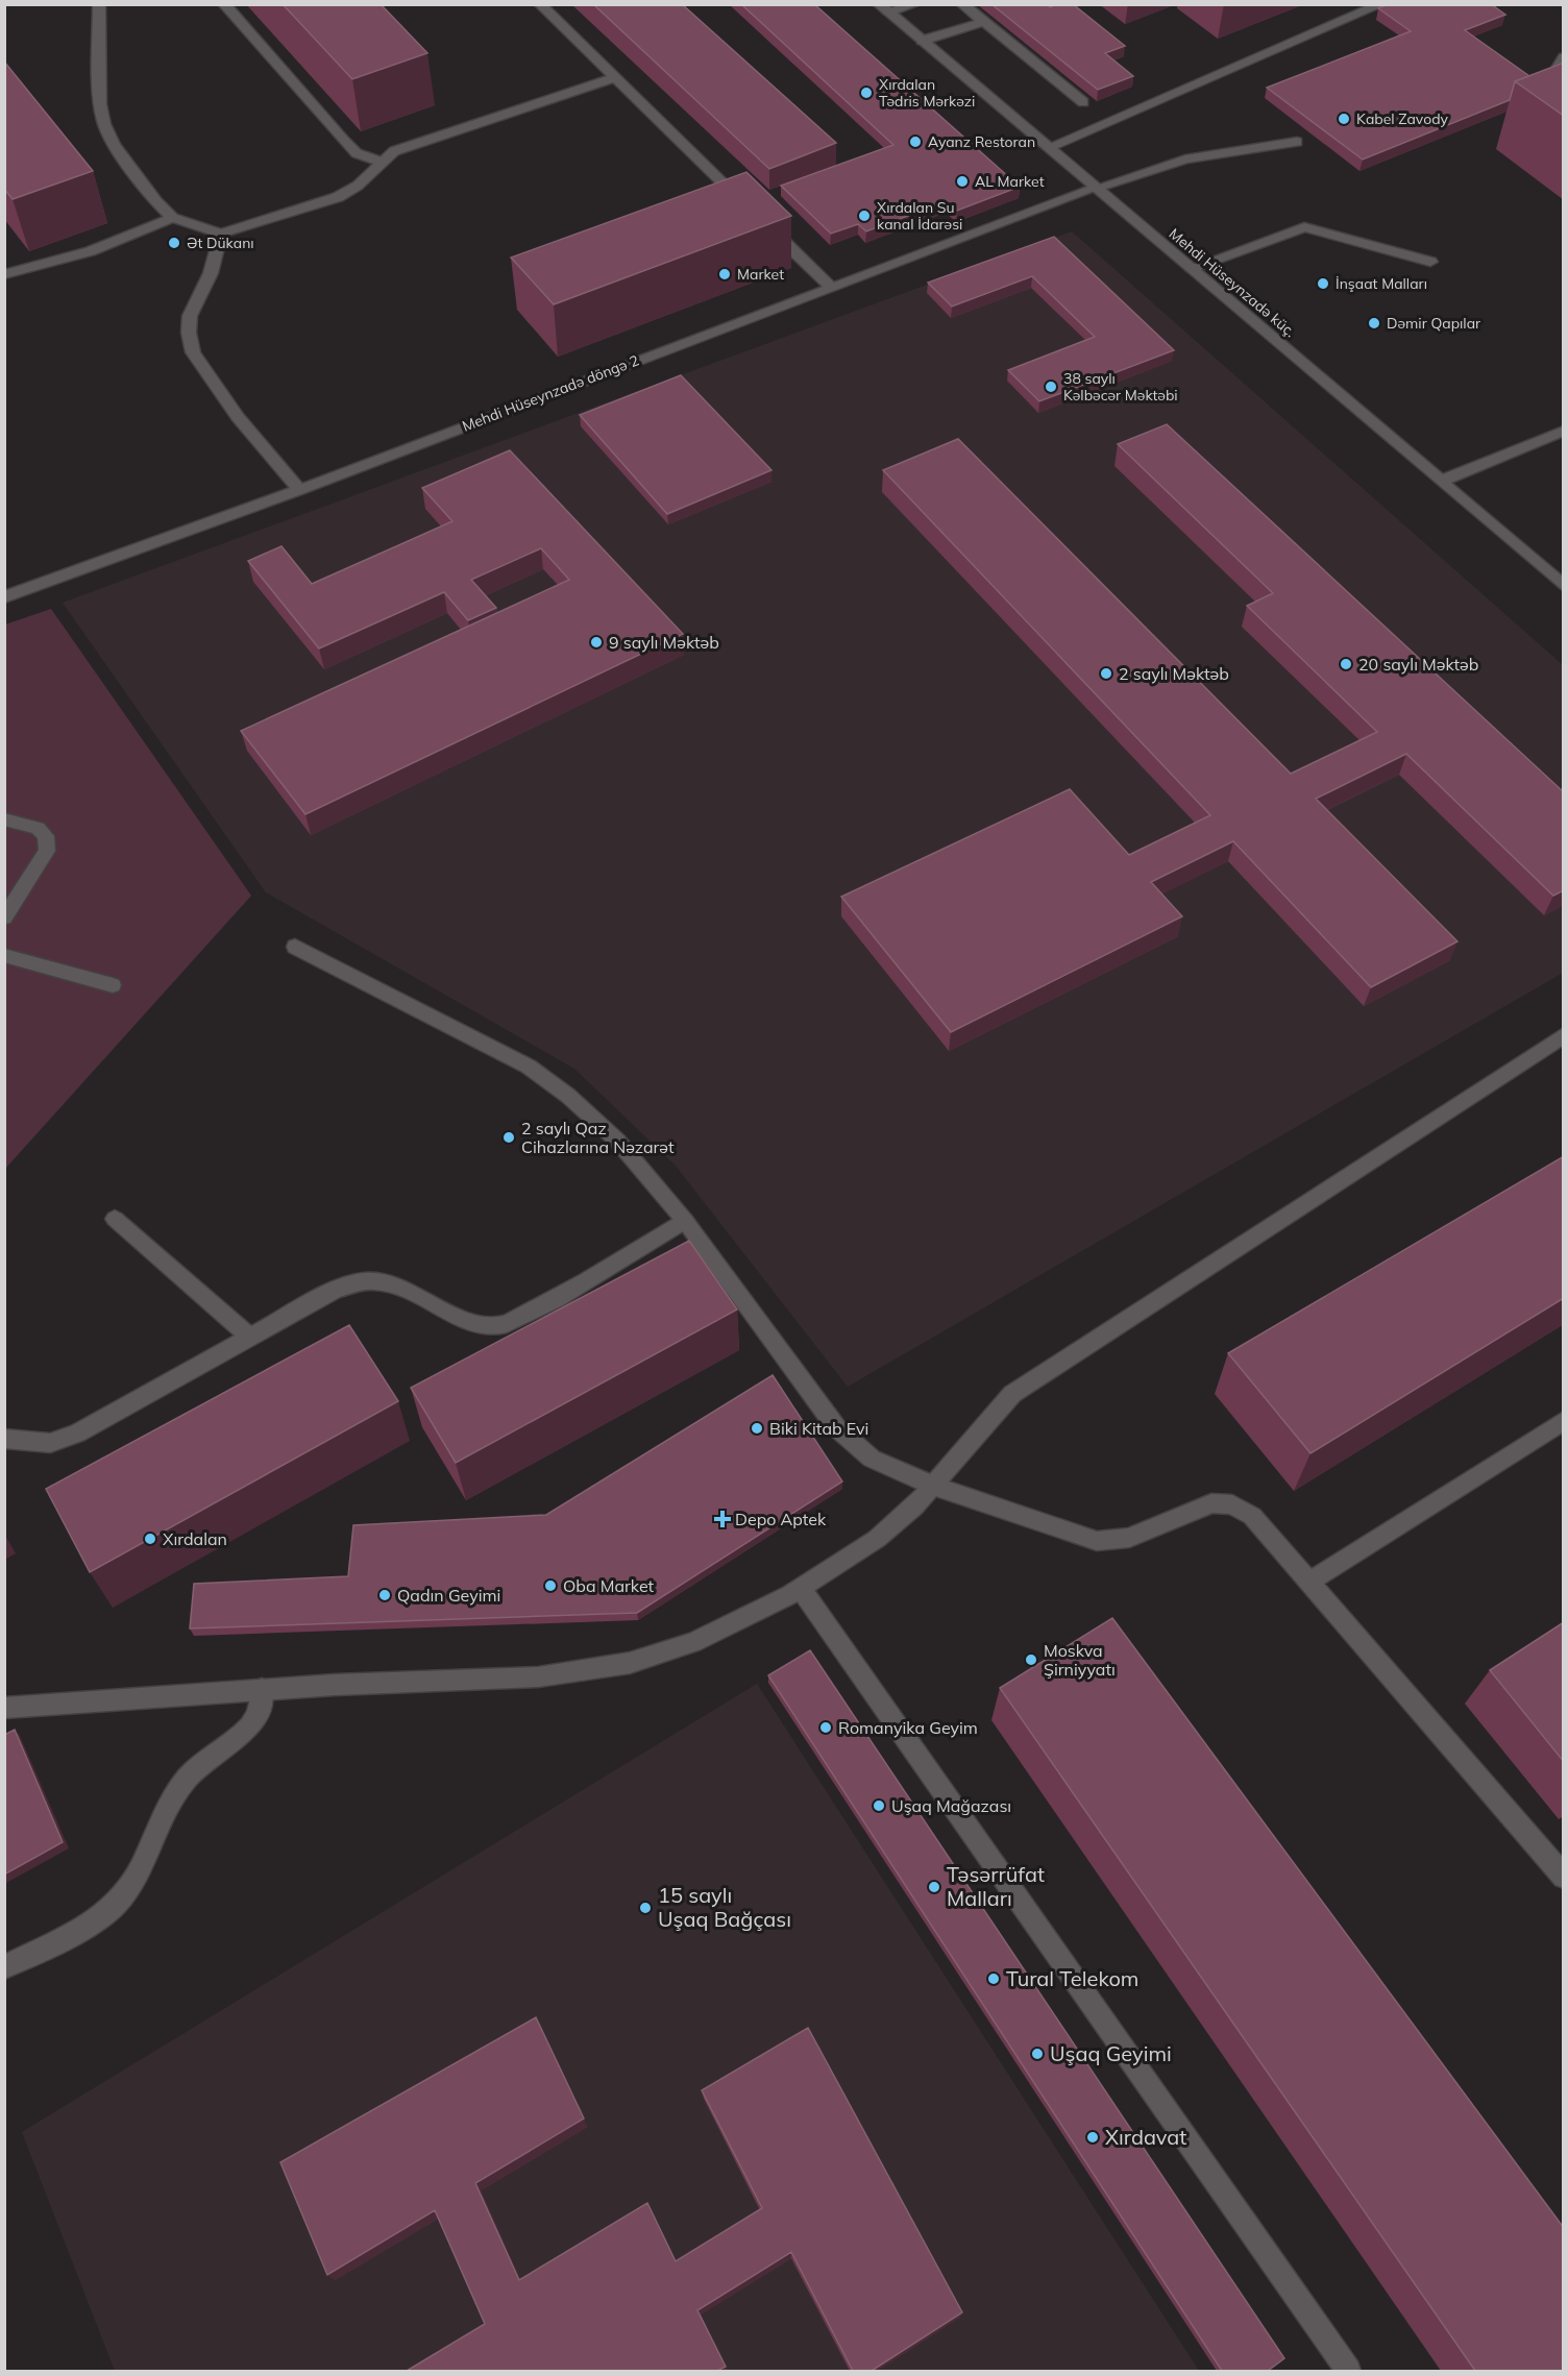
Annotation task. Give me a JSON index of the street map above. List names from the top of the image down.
{
  "streets": {
    "street": ["Mehdi Hüseynzadə küç.", "Mehdi Hüseynzadə döngə 2"]
  },
  "crossings": [
    ["Mehdi Hüseynzadə küç.", "Mehdi Hüseynzadə döngə 2"]
  ],
  "places": {
    "other": [
      "Xırdalan Tədris Mərkəzi",
      "Kabel Zavody",
      "Ayanz Restoran",
      "AL Market",
      "Xırdalan Su kanal İdarəsi",
      "Ət Dükanı",
      "Market",
      "İnşaat Malları",
      "Dəmir Qapılar",
      "38 saylı Kəlbəcər Məktəbi",
      "9 saylı Məktəb",
      "20 saylı Məktəb",
      "2 saylı Məktəb",
      "2 saylı Qaz Cihazlarına Nəzarət",
      "Biki Kitab Evi",
      "Xırdalan",
      "Oba Market",
      "Qadın Geyimi",
      "Moskva Şirniyyatı",
      "Romanyika Geyim",
      "Uşaq Mağazası",
      "Təsərrüfat Malları",
      "15 saylı Uşaq Bağçası",
      "Tural Telekom",
      "Uşaq Geyimi",
      "Xırdavat"
    ],
    "health": ["Depo Aptek"]
  }
}
